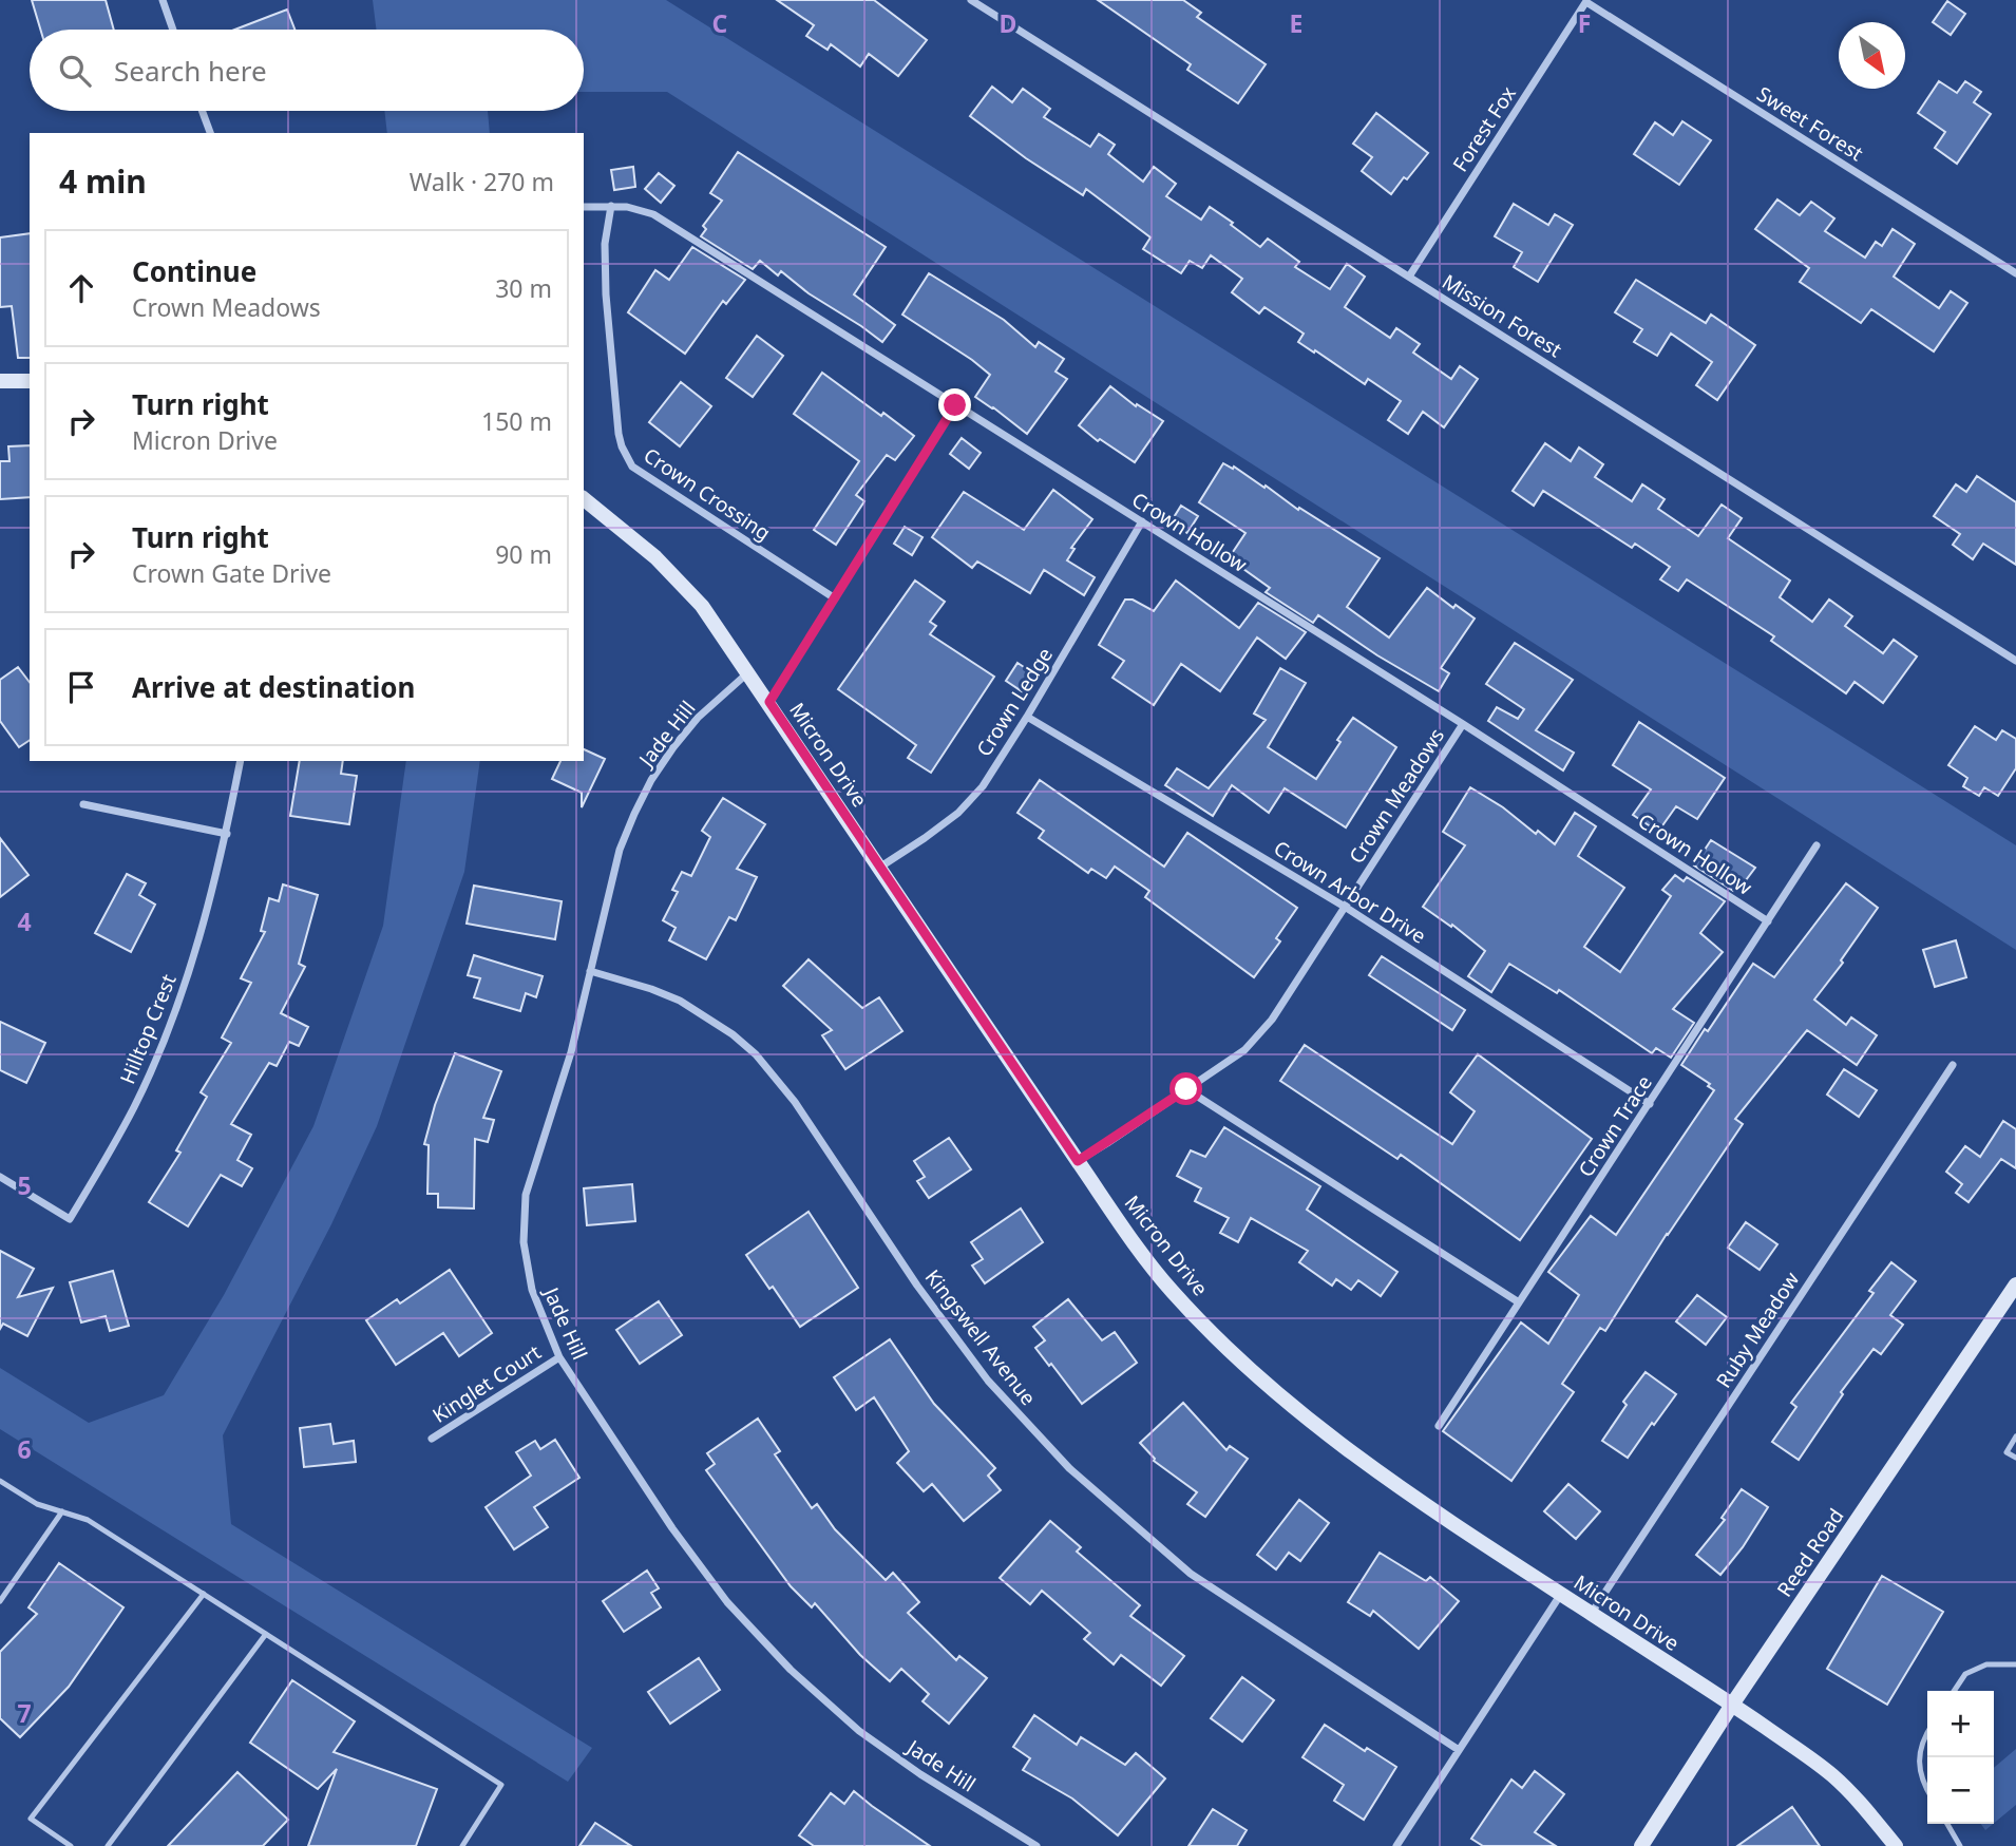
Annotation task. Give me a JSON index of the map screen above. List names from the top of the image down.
{
  "streets": {
    "street": [
      "Sweet Forest",
      "Forest Fox",
      "Mission Forest",
      "Crown Crossing",
      "Crown Hollow",
      "Crown Ledge",
      "Jade Hill",
      "Micron Drive",
      "Crown Meadows",
      "Crown Arbor Drive",
      "Hilltop Crest",
      "Crown Trace",
      "Ruby Meadow",
      "Kingswell Avenue",
      "Kinglet Court",
      "Reed Road"
    ]
  },
  "crossings": [
    ["Sweet Forest", "Forest Fox"],
    ["Forest Fox", "Mission Forest"],
    ["Crown Crossing", "Crown Hollow"],
    ["Crown Hollow", "Crown Ledge"],
    ["Crown Hollow", "Crown Meadows"],
    ["Crown Hollow", "Crown Trace"],
    ["Crown Ledge", "Micron Drive"],
    ["Crown Ledge", "Crown Arbor Drive"],
    ["Jade Hill", "Micron Drive"],
    ["Jade Hill", "Kingswell Avenue"],
    ["Jade Hill", "Kinglet Court"],
    ["Micron Drive", "Crown Meadows"],
    ["Micron Drive", "Ruby Meadow"],
    ["Micron Drive", "Reed Road"],
    ["Crown Meadows", "Crown Arbor Drive"],
    ["Crown Arbor Drive", "Crown Trace"]
  ],
  "north": "bottom right",
  "page": {
    "search": "Search here",
    "heading": ["4 min", "Walk · 270 m"],
    "list": [
      ["Continue", "Crown Meadows", "30 m"],
      ["Turn right", "Micron Drive", "150 m"],
      ["Turn right", "Crown Gate Drive", "90 m"],
      "Arrive at destination"
    ],
    "map_buttons": ["+", "−"]
  },
  "grid": {
    "columns": [
      "C",
      "D",
      "E",
      "F"
    ],
    "rows": [
      "4",
      "5",
      "6",
      "7"
    ]
  }
}
